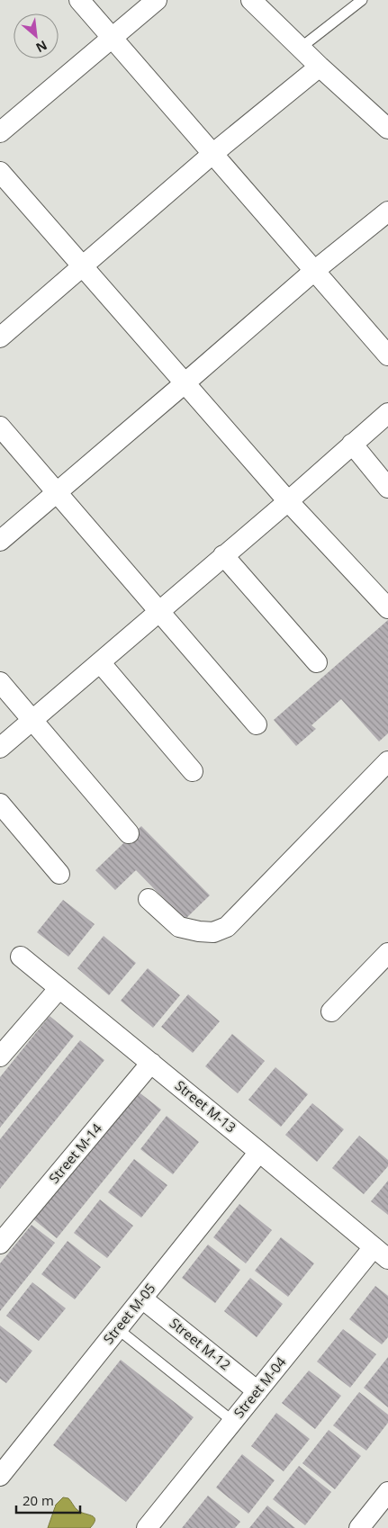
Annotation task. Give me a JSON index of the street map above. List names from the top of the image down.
{
  "streets": {
    "street": [
      "Street M-13",
      "Street M-14",
      "Street M-05",
      "Street M-12",
      "Street M-04"
    ]
  },
  "crossings": [
    ["Street M-13", "Street M-14"],
    ["Street M-13", "Street M-05"],
    ["Street M-13", "Street M-04"],
    ["Street M-05", "Street M-12"],
    ["Street M-12", "Street M-04"]
  ],
  "scale_bar": "20 m",
  "north": "bottom right"
}
